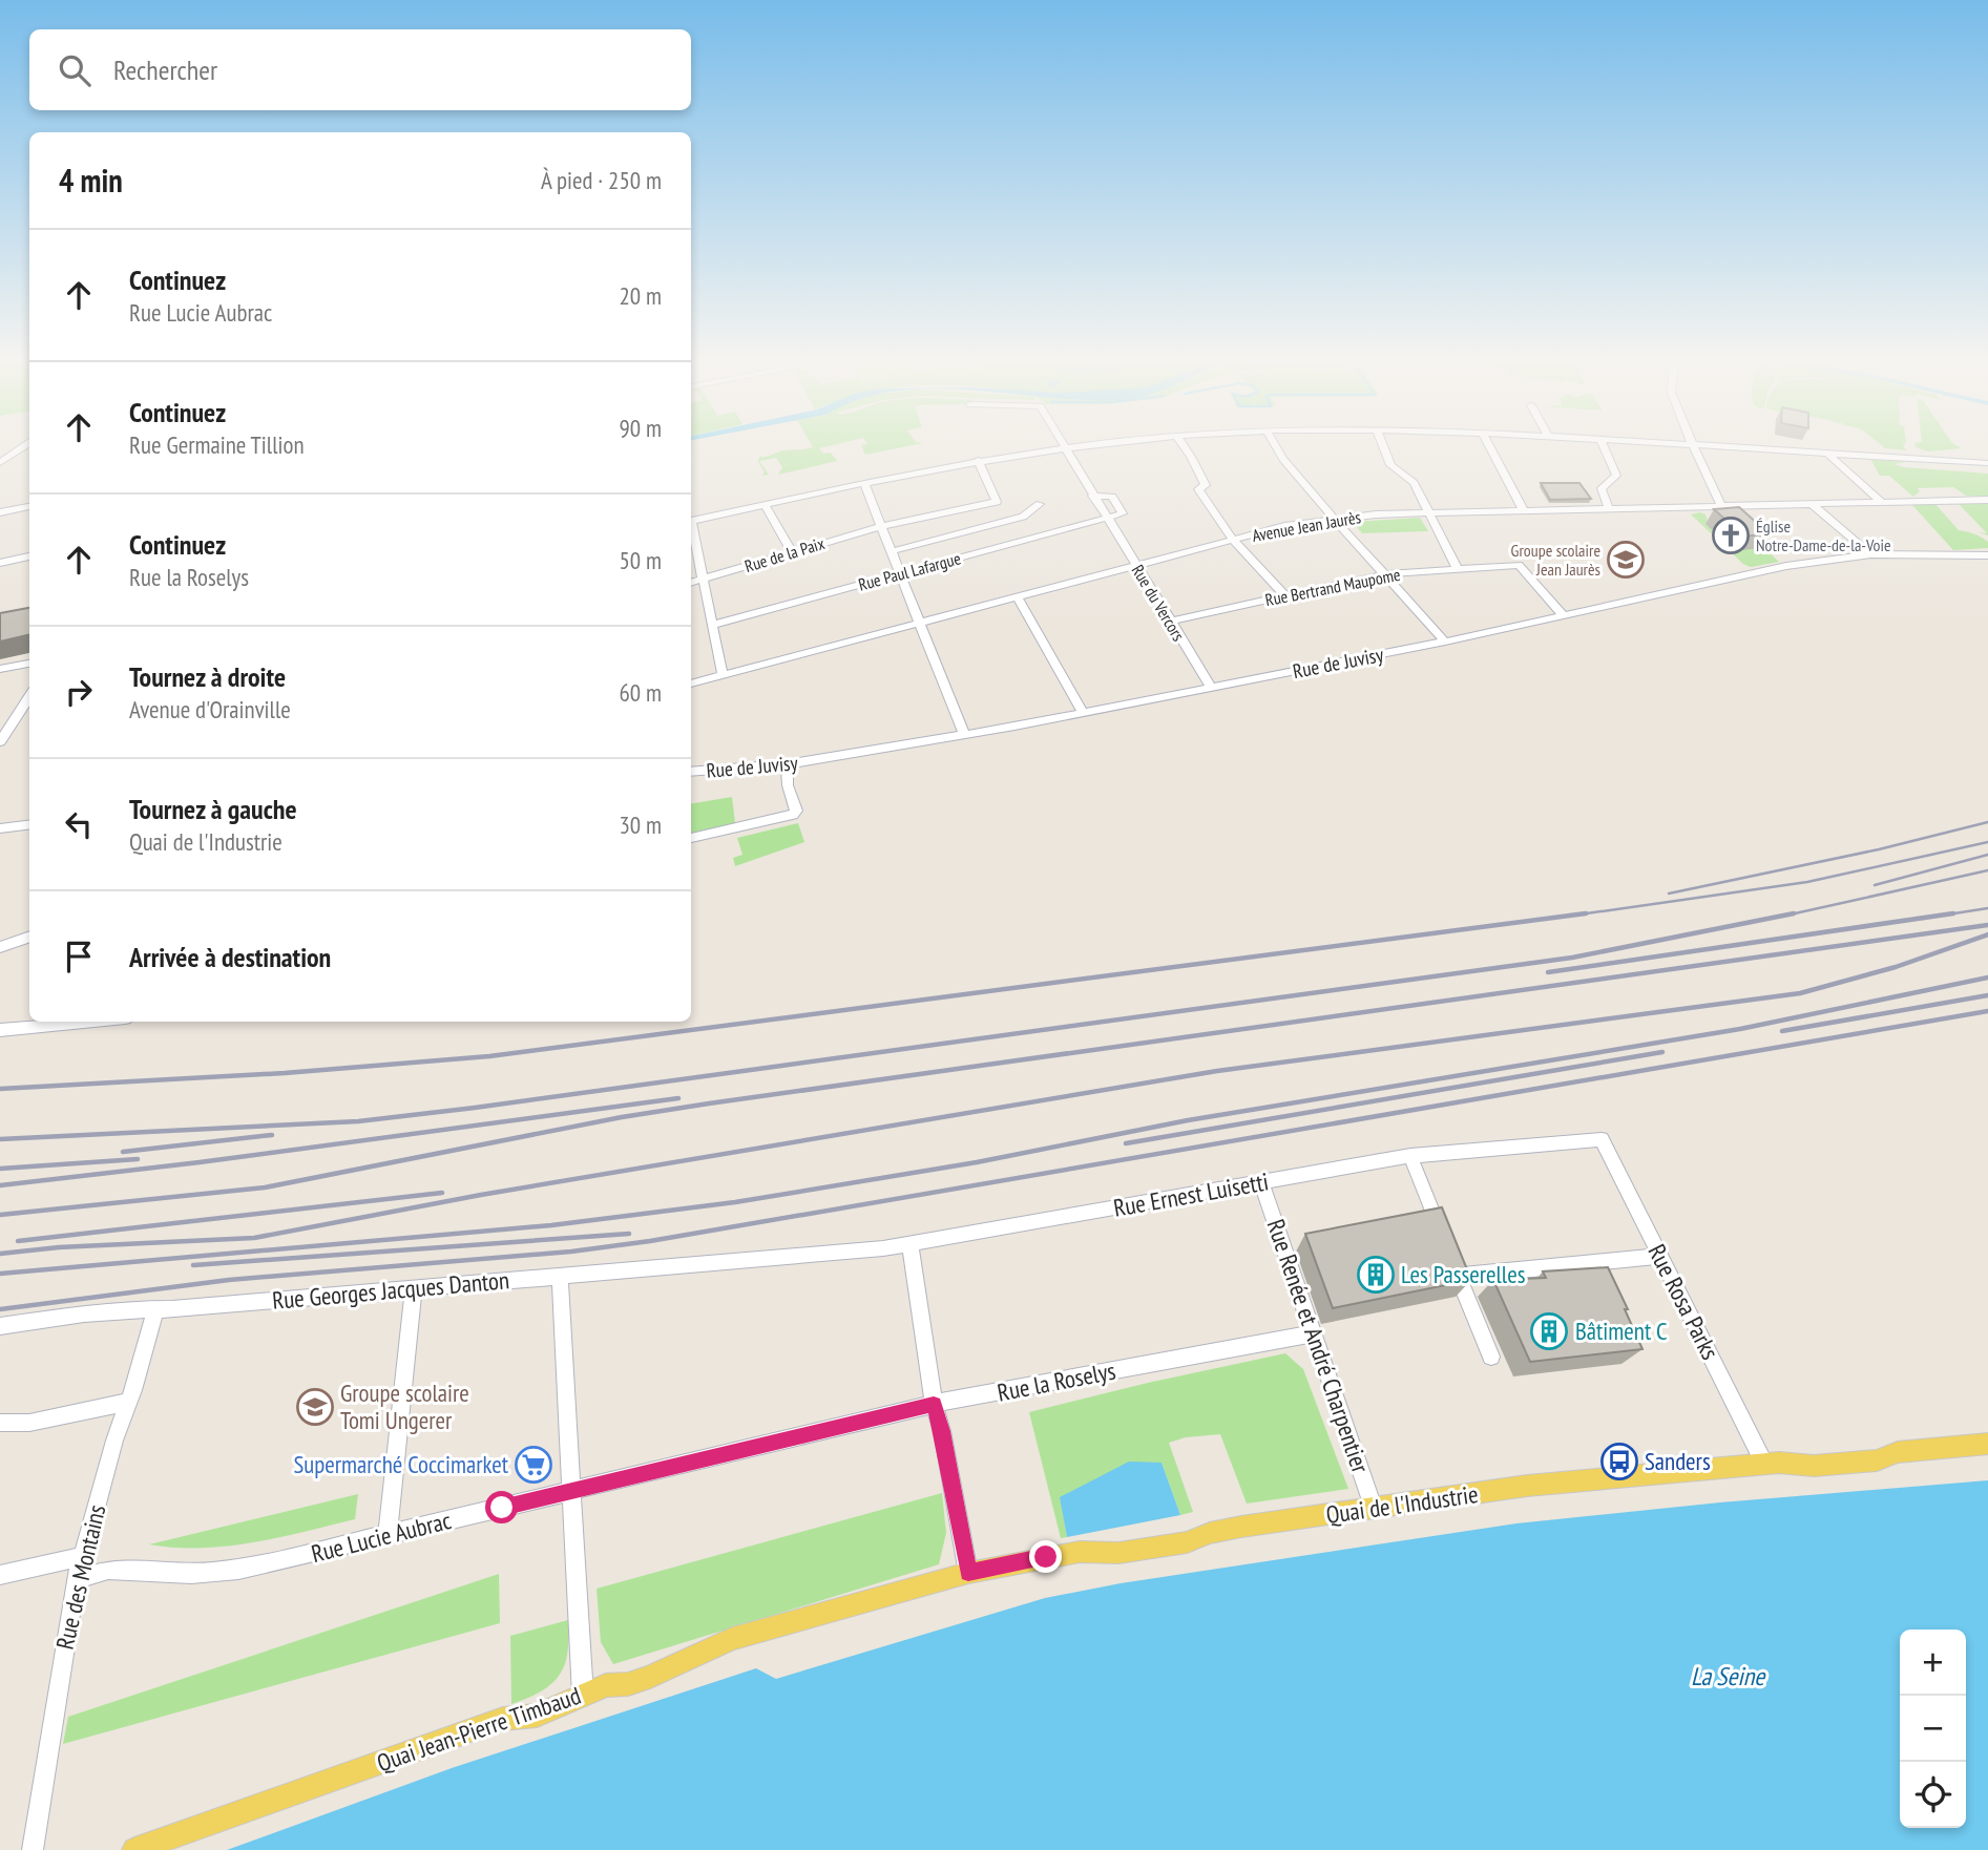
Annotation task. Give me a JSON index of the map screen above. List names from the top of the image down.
{
  "streets": {
    "main road": ["Quai de l'Industrie", "Quai Jean-Pierre Timbaud"],
    "street": [
      "Avenue Jean Jaurès",
      "Rue de la Paix",
      "Rue Paul Lafargue",
      "Rue Bertrand Maupome",
      "Rue du Vercors",
      "Rue de Juvisy",
      "Rue Ernest Luisetti",
      "Rue Georges Jacques Danton",
      "Rue Rosa Parks",
      "Rue Renée et André Charpentier",
      "Rue la Roselys",
      "Rue Lucie Aubrac",
      "Rue des Montains"
    ]
  },
  "crossings": [
    ["Avenue Jean Jaurès", "Rue du Vercors"],
    ["Rue Paul Lafargue", "Rue du Vercors"],
    ["Rue Bertrand Maupome", "Rue du Vercors"],
    ["Rue Bertrand Maupome", "Rue de Juvisy"],
    ["Rue du Vercors", "Rue de Juvisy"],
    ["Rue Ernest Luisetti", "Rue Georges Jacques Danton"],
    ["Rue Ernest Luisetti", "Rue Rosa Parks"],
    ["Rue Ernest Luisetti", "Rue Renée et André Charpentier"],
    ["Rue Georges Jacques Danton", "Rue des Montains"],
    ["Rue Rosa Parks", "Quai de l'Industrie"],
    ["Rue Renée et André Charpentier", "Rue la Roselys"],
    ["Rue Renée et André Charpentier", "Quai de l'Industrie"],
    ["Rue la Roselys", "Rue Lucie Aubrac"],
    ["Quai de l'Industrie", "Quai Jean-Pierre Timbaud"],
    ["Rue Lucie Aubrac", "Rue des Montains"]
  ],
  "water": ["La Seine"],
  "places": {
    "church": ["Église Notre-Dame-de-la-Voie"],
    "school or university": ["Groupe scolaire Jean Jaurès", "Groupe scolaire Tomi Ungerer"],
    "building": ["Les Passerelles", "Bâtiment C"],
    "bus stop": ["Sanders"],
    "supermarket": ["Supermarché Coccimarket"]
  },
  "page": {
    "search": "Rechercher",
    "heading": ["4 min", "À pied · 250 m"],
    "list": [
      ["Continuez", "Rue Lucie Aubrac", "20 m"],
      ["Continuez", "Rue Germaine Tillion", "90 m"],
      ["Continuez", "Rue la Roselys", "50 m"],
      ["Tournez à droite", "Avenue d'Orainville", "60 m"],
      ["Tournez à gauche", "Quai de l'Industrie", "30 m"],
      "Arrivée à destination"
    ],
    "map_buttons": ["+", "−"]
  }
}
